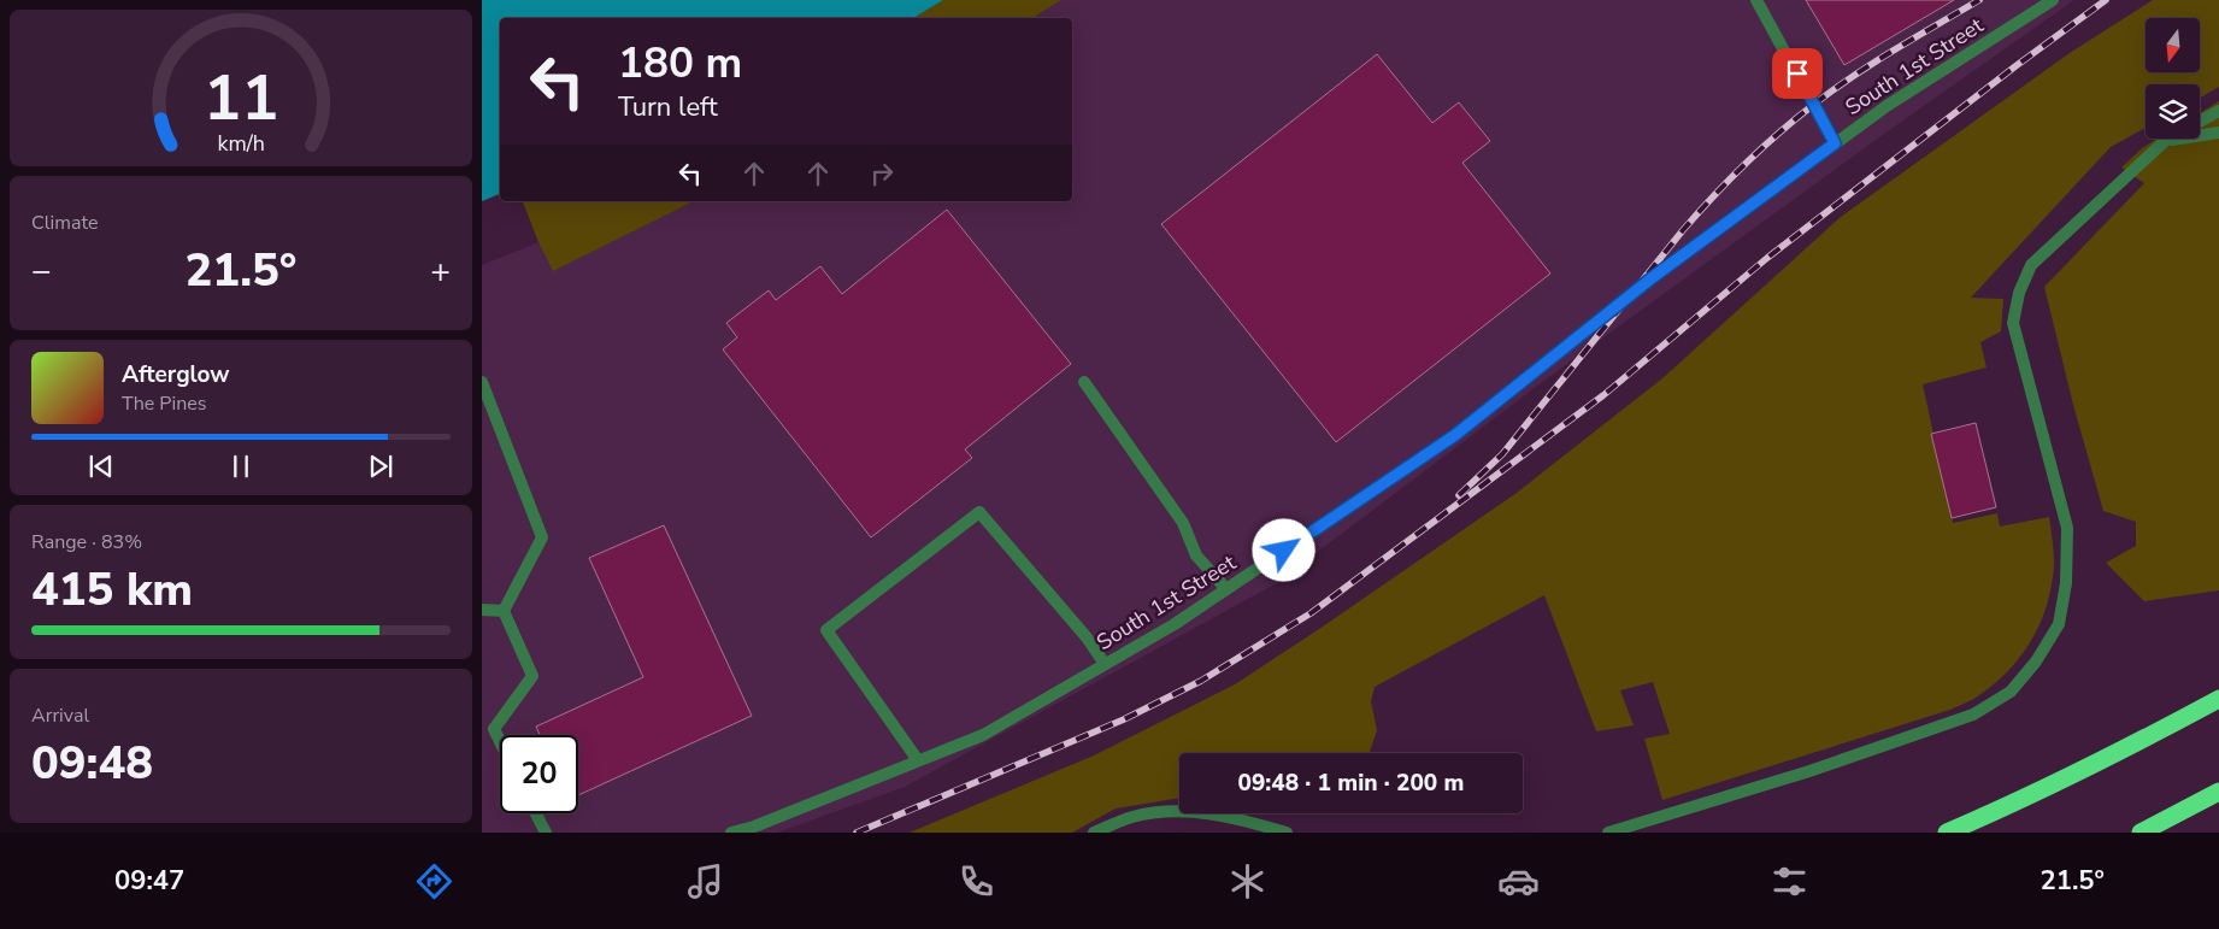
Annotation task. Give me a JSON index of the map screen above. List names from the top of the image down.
{
  "streets": {
    "lane": ["South 1st Street"]
  },
  "north": "bottom",
  "page": {
    "turn": ["180 m", "Turn left"],
    "tile": [
      "Climate",
      ["Range · 83%", "415 km"],
      ["Arrival", "09:48"]
    ],
    "heat": ["−", "21.5°", "+"],
    "song": ["Afterglow", "The Pines"],
    "limit": "20",
    "trip": "09:48 · 1 min · 200 m",
    "tabs": ["09:47", "21.5°"],
    "gauge": ["11", "km/h"]
  }
}
